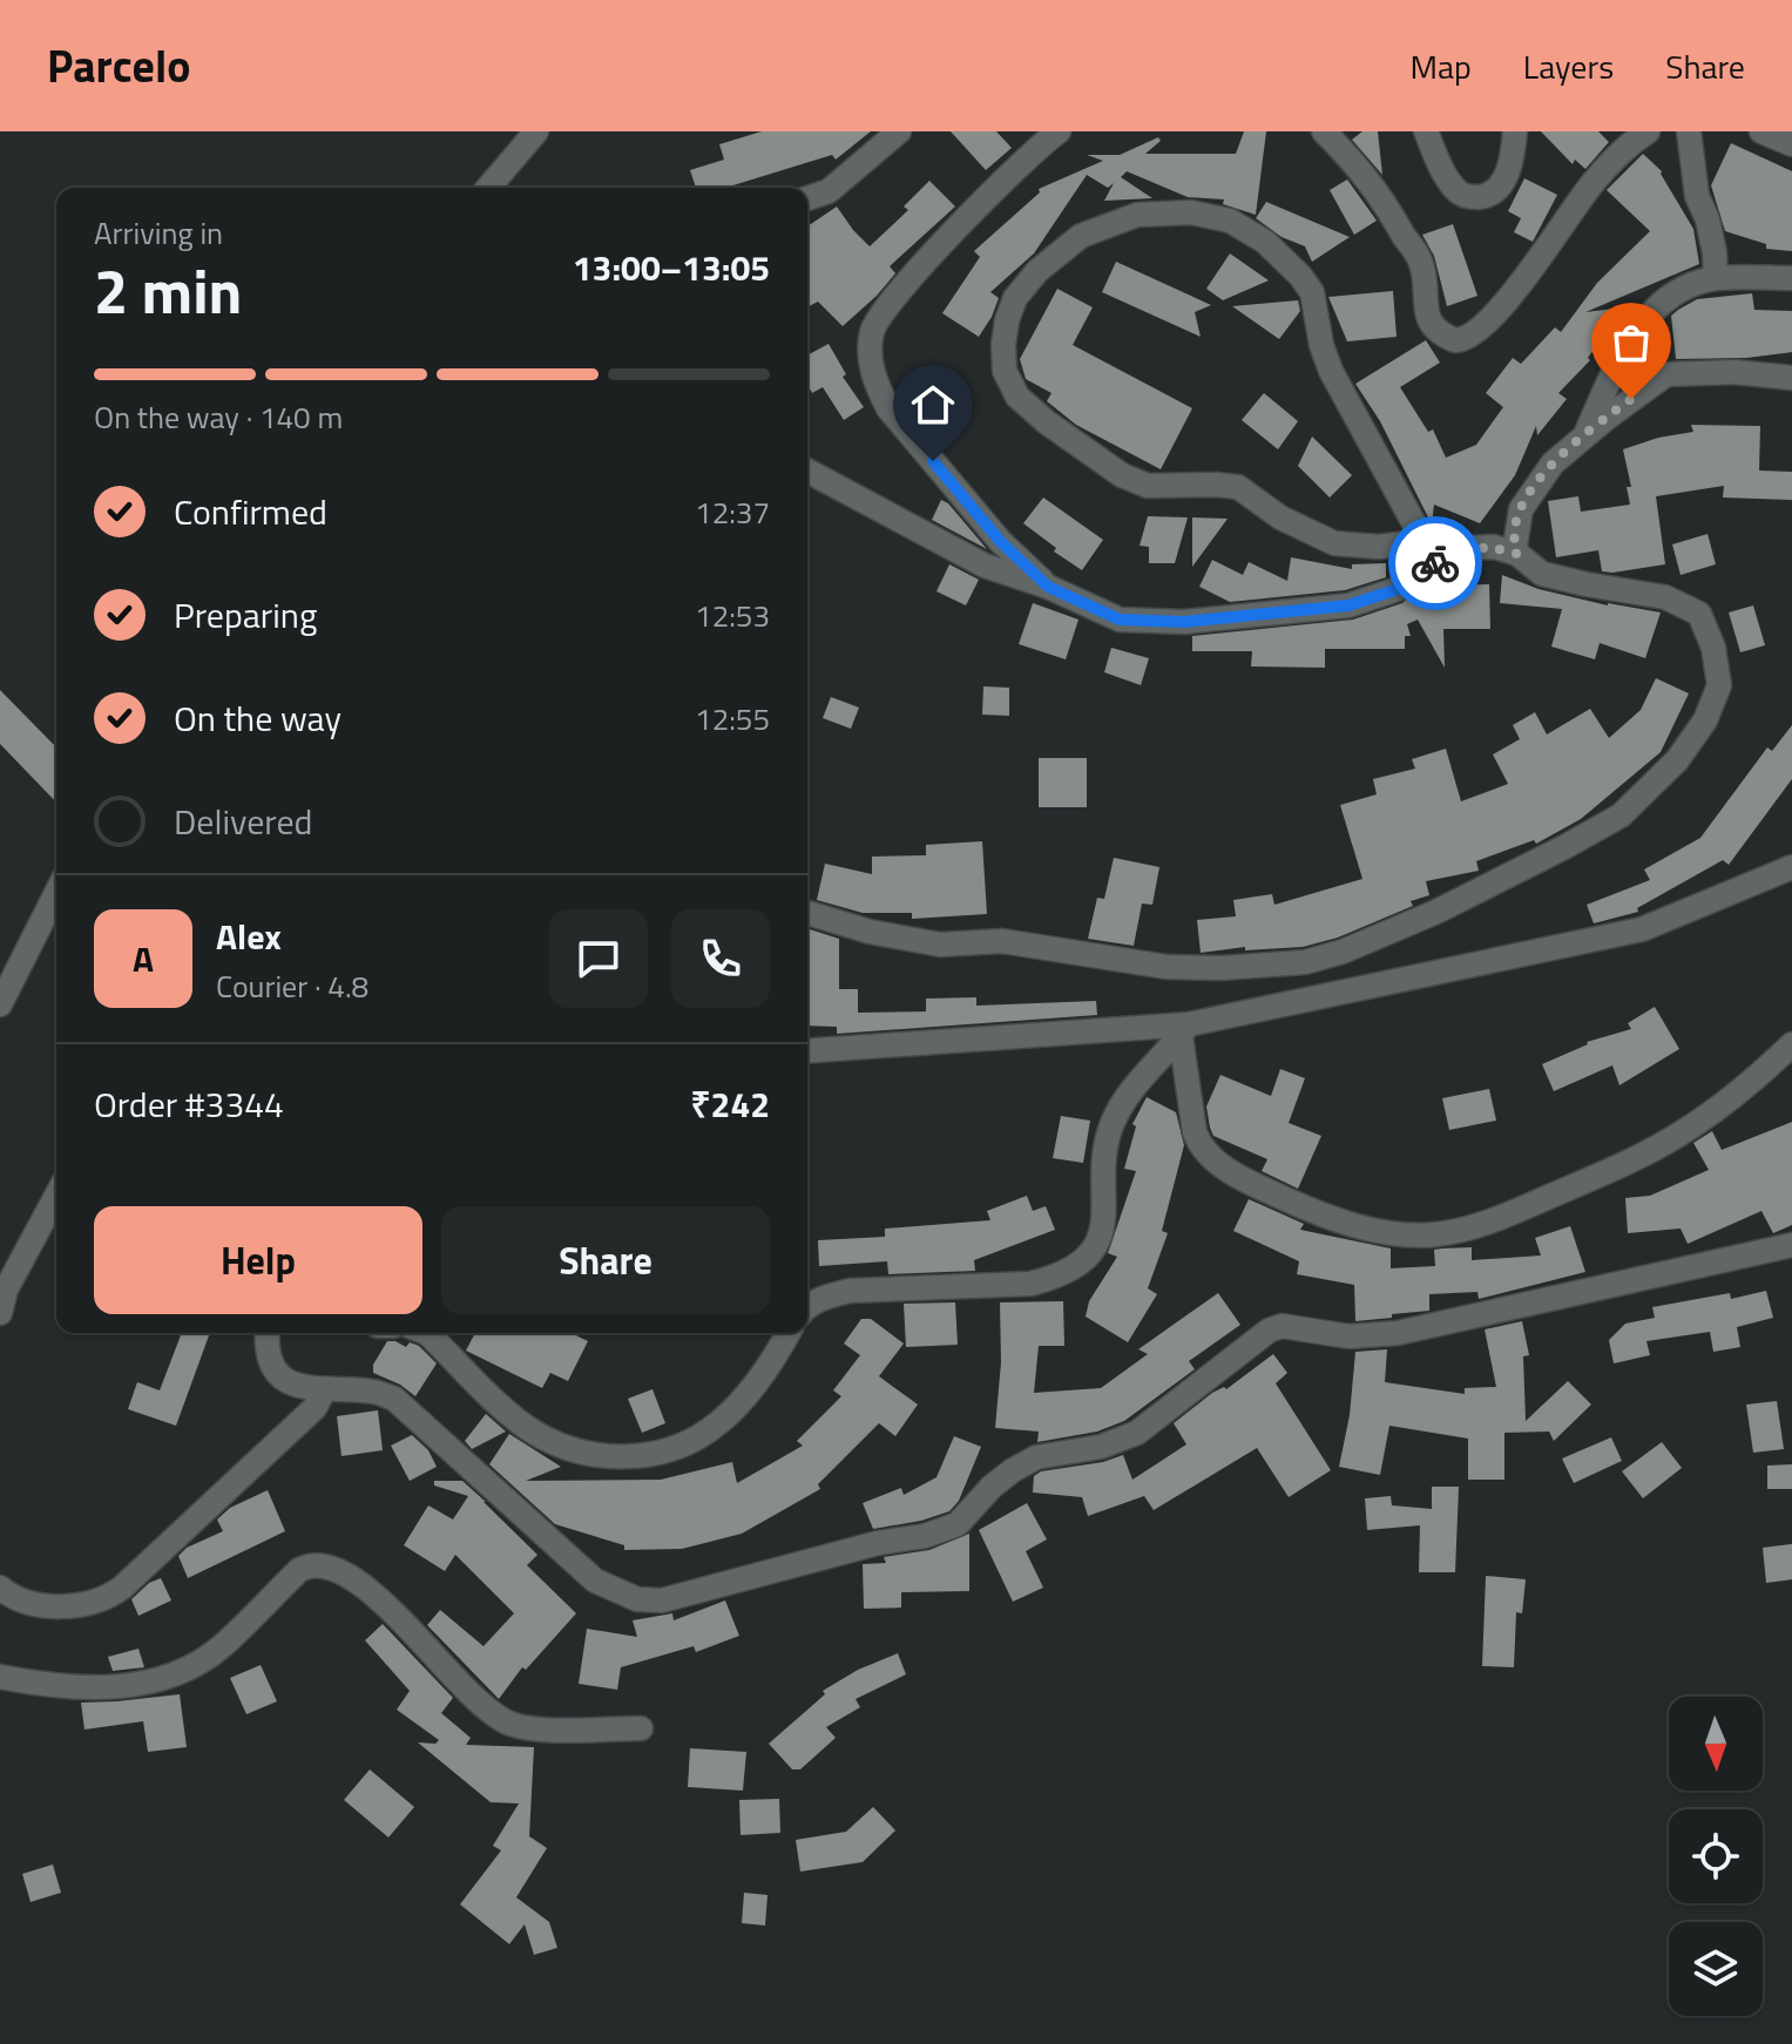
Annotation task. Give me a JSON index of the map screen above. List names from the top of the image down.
{
  "north": "bottom",
  "page": {
    "header": "Parcelo",
    "nav": ["Map", "Layers", "Share"],
    "heading": ["2 min", "Arriving in", "13:00–13:05"],
    "panel": [
      "Alex",
      "Courier · 4.8",
      "Order #3344",
      "₹242"
    ],
    "bar": "On the way · 140 m",
    "list": [
      ["Confirmed", "12:37"],
      ["Preparing", "12:53"],
      ["On the way", "12:55"],
      "Delivered"
    ],
    "round": "A",
    "buttons": ["Help", "Share"]
  }
}
